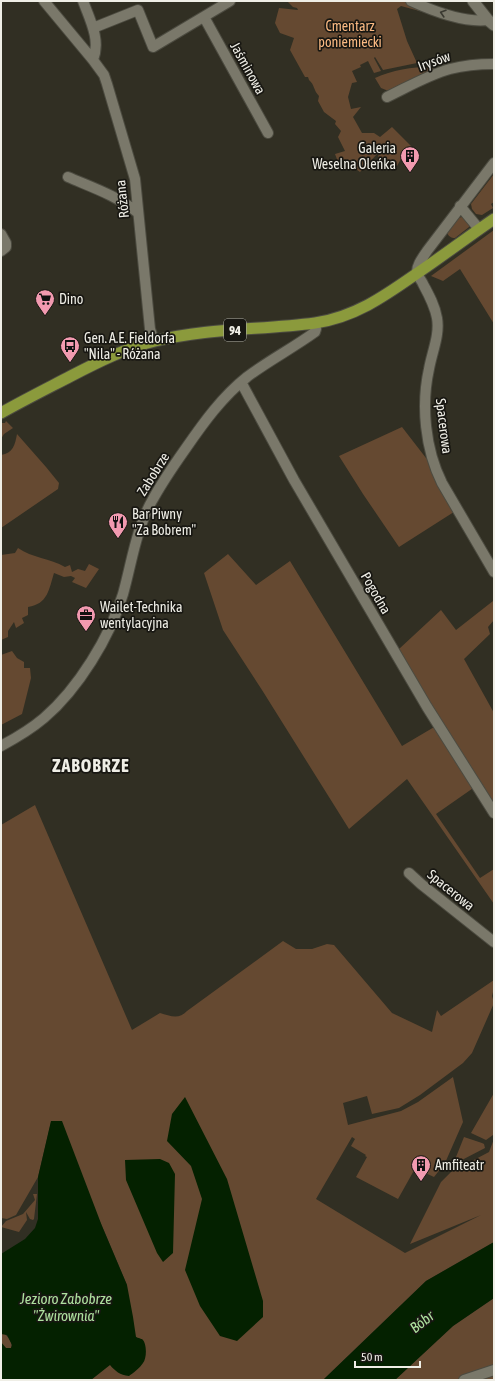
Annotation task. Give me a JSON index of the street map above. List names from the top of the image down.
{
  "streets": {
    "main road": ["94"],
    "street": [
      "Irysów",
      "Jaśminowa",
      "Różana",
      "Spacerowa",
      "Zabobrze",
      "Pogodna"
    ]
  },
  "crossings": [
    ["Różana", "94"],
    ["94", "Spacerowa"],
    ["94", "Zabobrze"],
    ["Zabobrze", "Pogodna"]
  ],
  "districts": ["ZABOBRZE"],
  "water": ["Jezioro Zabobrze \"Żwirownia\"", "Bóbr"],
  "parks": ["Cmentarz poniemiecki"],
  "places": {
    "building": ["Galeria Weselna Oleńka", "Amfiteatr"],
    "supermarket": ["Dino"],
    "bus stop": ["Gen. A.E. Fieldorfa \"Nila\" - Różana"],
    "restaurant": ["Bar Piwny \"Za Bobrem\""],
    "office": ["Wailet-Technika wentylacyjna"]
  },
  "scale_bar": "50 m"
}
